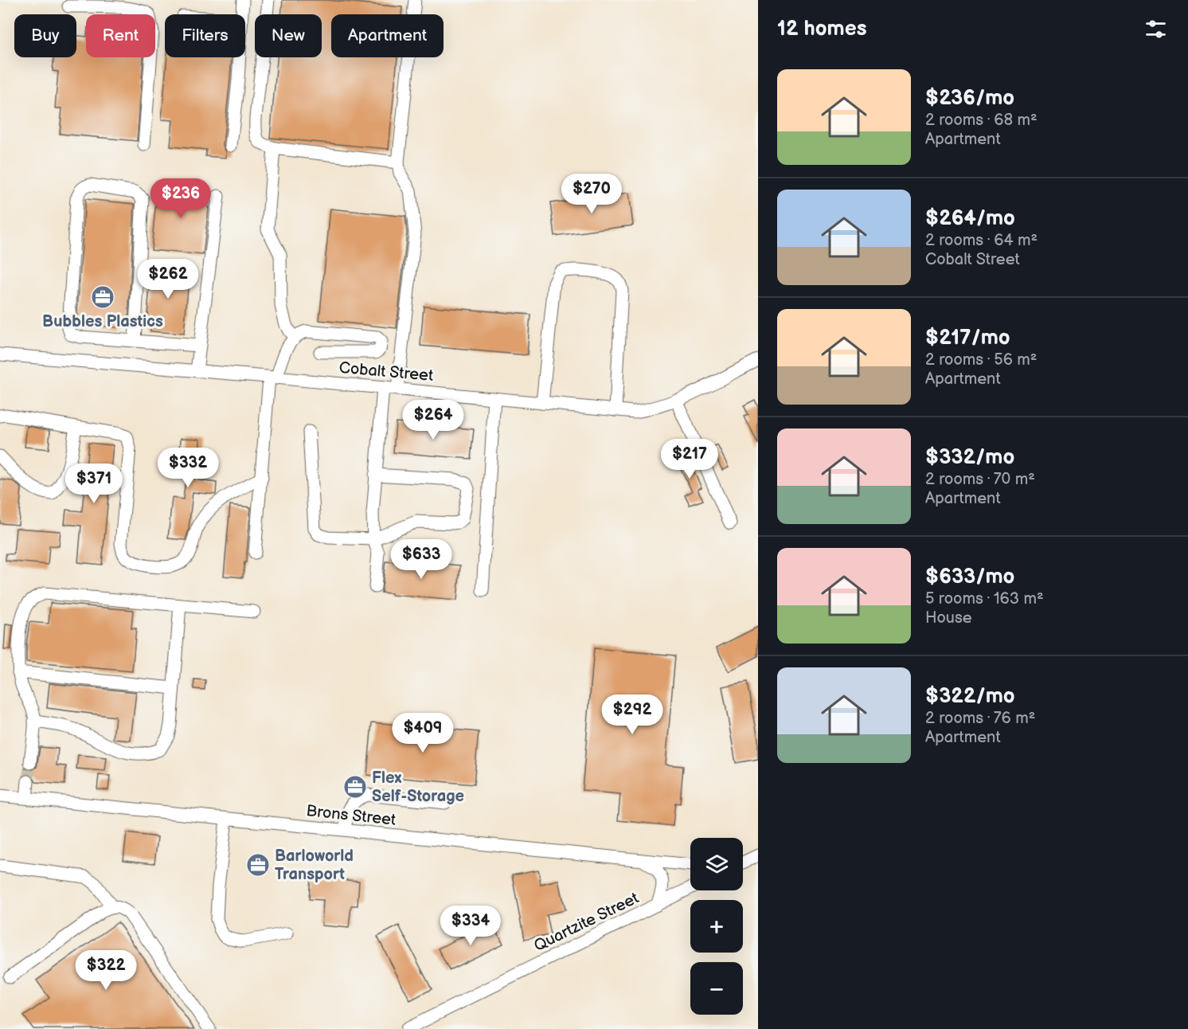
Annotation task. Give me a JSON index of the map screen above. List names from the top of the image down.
{
  "streets": {
    "street": ["Cobalt Street", "Brons Street", "Quartzite Street"]
  },
  "places": {
    "office": ["Bubbles Plastics", "Flex Self-Storage", "Barloworld Transport"]
  },
  "page": {
    "heading": "12 homes",
    "chip": [
      "Buy",
      "Rent",
      "Filters",
      "New",
      "Apartment"
    ],
    "list": [
      {
        "name": "$236/mo",
        "note": "2 rooms · 68 m² · Apartment"
      },
      {
        "name": "$264/mo",
        "note": "2 rooms · 64 m² · Cobalt Street"
      },
      {
        "name": "$217/mo",
        "note": "2 rooms · 56 m² · Apartment"
      },
      {
        "name": "$332/mo",
        "note": "2 rooms · 70 m² · Apartment"
      },
      {
        "name": "$633/mo",
        "note": "5 rooms · 163 m² · House"
      },
      {
        "name": "$322/mo",
        "note": "2 rooms · 76 m² · Apartment"
      }
    ],
    "price": [
      "$270",
      "$236",
      "$262",
      "$264",
      "$217",
      "$332",
      "$371",
      "$633",
      "$292",
      "$409",
      "$334",
      "$322"
    ],
    "map_buttons": ["+", "−"]
  }
}
